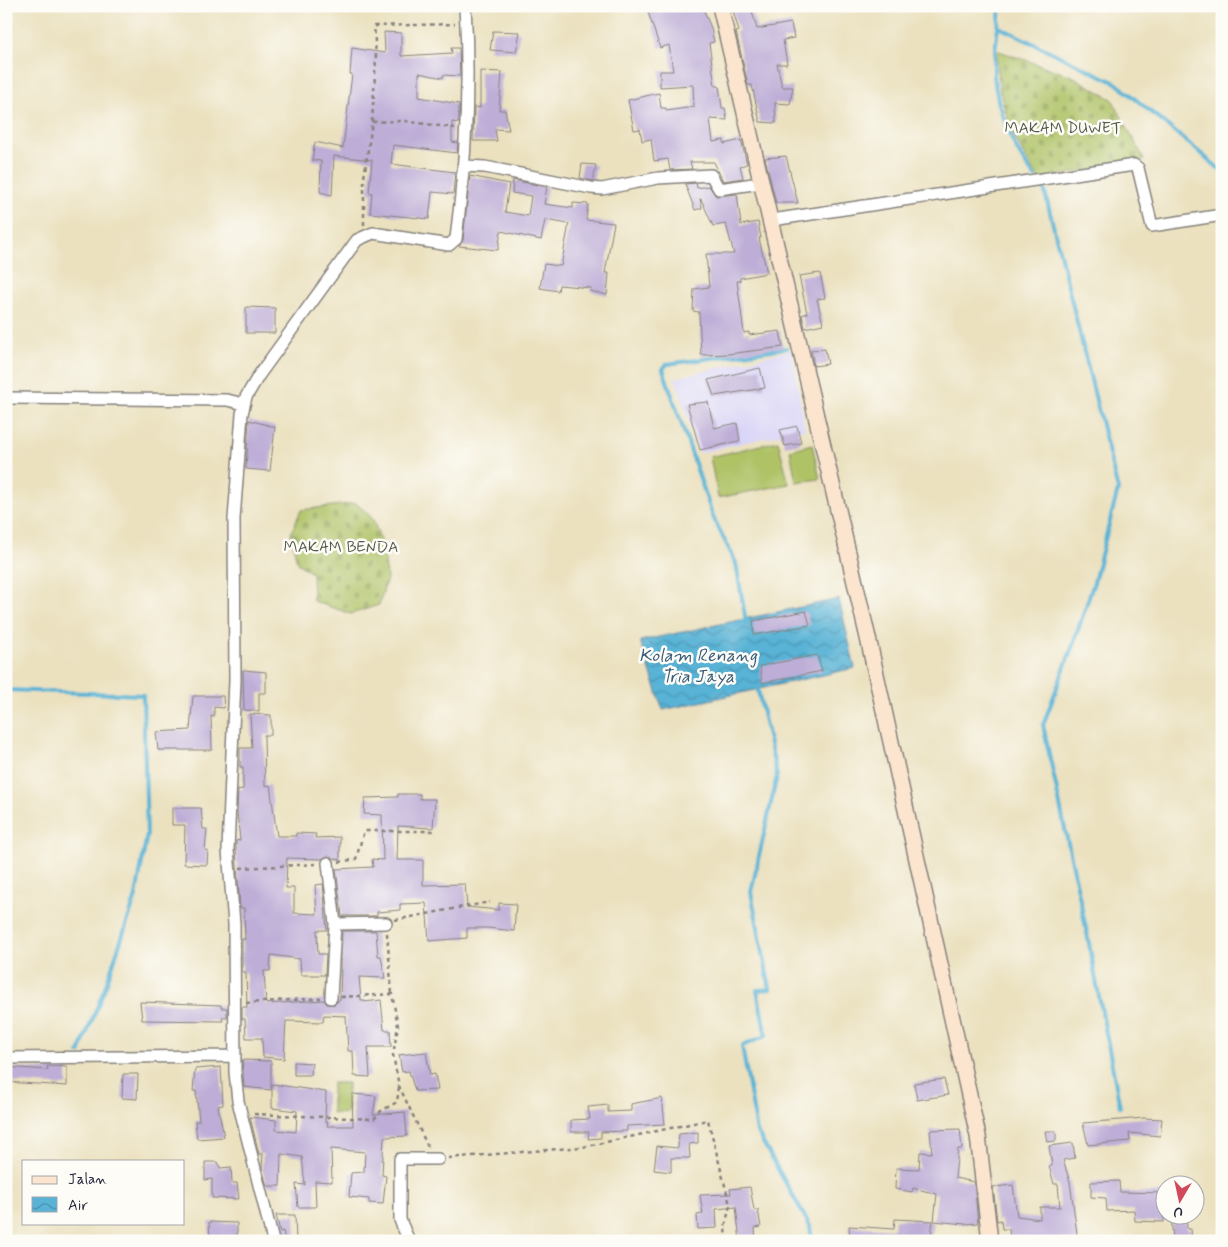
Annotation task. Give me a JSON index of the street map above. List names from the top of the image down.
{
  "water": ["Kolam Renang Tria Jaya"],
  "parks": ["MAKAM DUWET", "MAKAM BENDA"],
  "legend": ["Jalan", "Air"],
  "north": "bottom"
}
